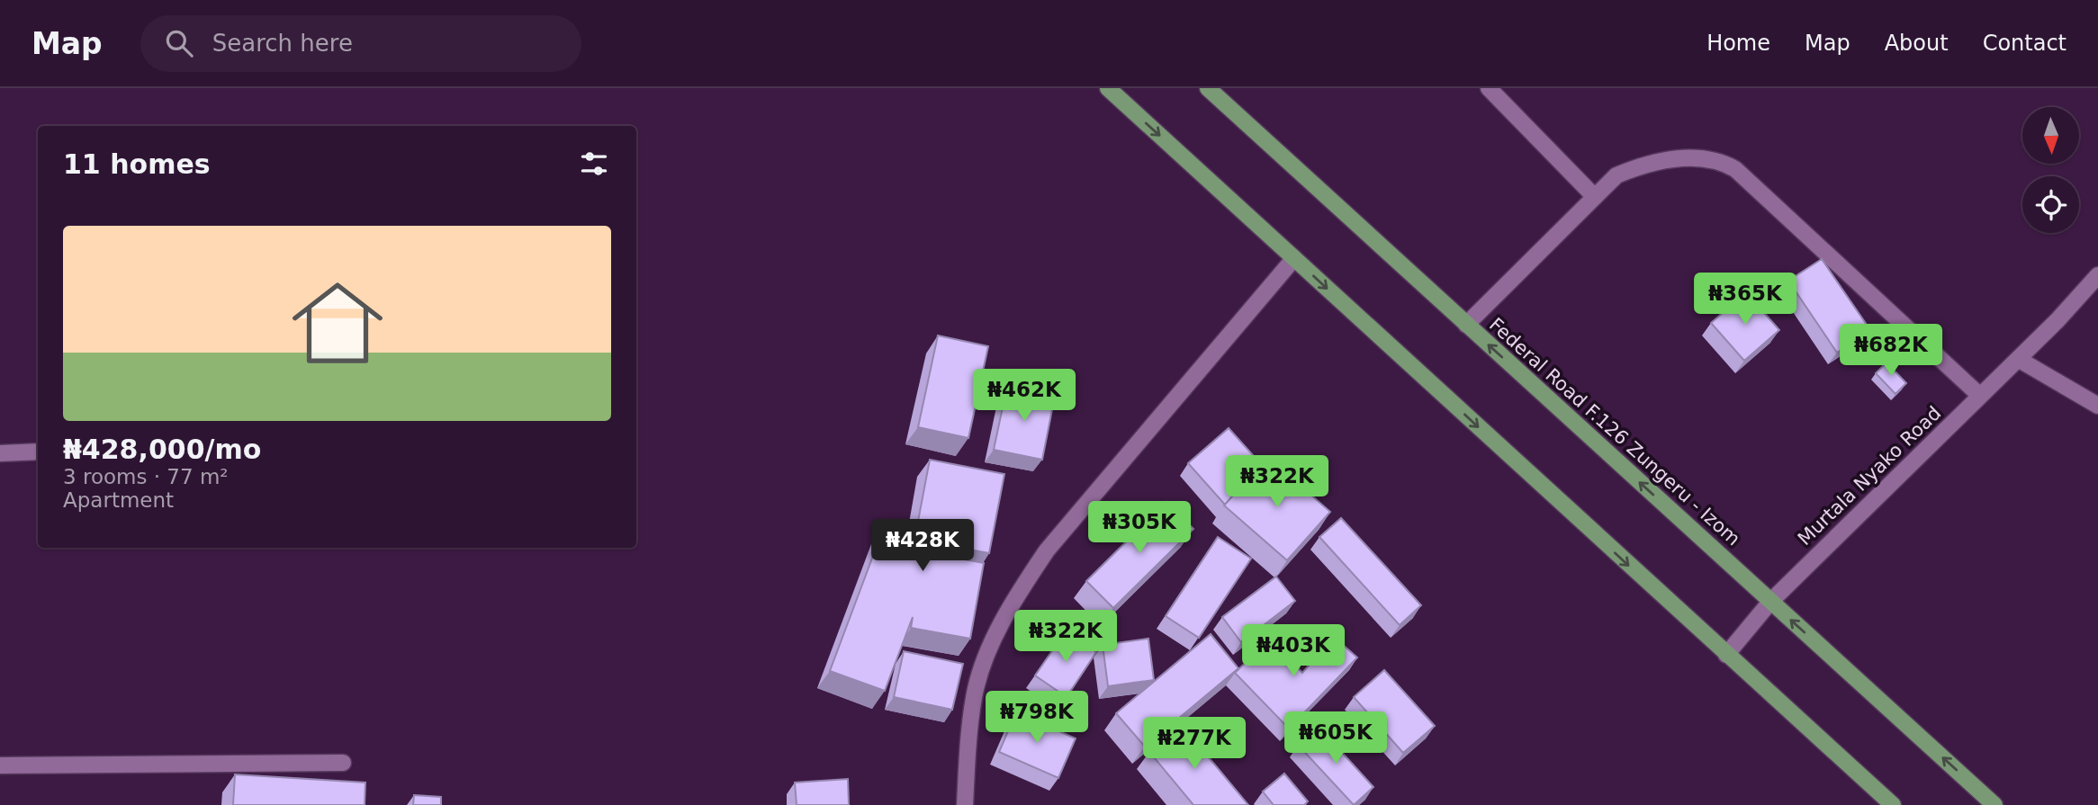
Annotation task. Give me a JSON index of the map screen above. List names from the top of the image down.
{
  "streets": {
    "main road": ["Federal Road F.126 Zungeru - Izom"],
    "street": ["Murtala Nyako Road"]
  },
  "crossings": [
    ["Federal Road F.126 Zungeru - Izom", "Murtala Nyako Road"]
  ],
  "north": "bottom",
  "page": {
    "header": "Map",
    "search": "Search here",
    "nav": [
      "Home",
      "Map",
      "About",
      "Contact"
    ],
    "heading": "11 homes",
    "list": [
      {
        "name": "₦428,000/mo",
        "note": "3 rooms · 77 m² · Apartment"
      }
    ],
    "price": [
      "₦365K",
      "₦682K",
      "₦462K",
      "₦322K",
      "₦305K",
      "₦428K",
      "₦322K",
      "₦403K",
      "₦798K",
      "₦605K",
      "₦277K"
    ]
  }
}
